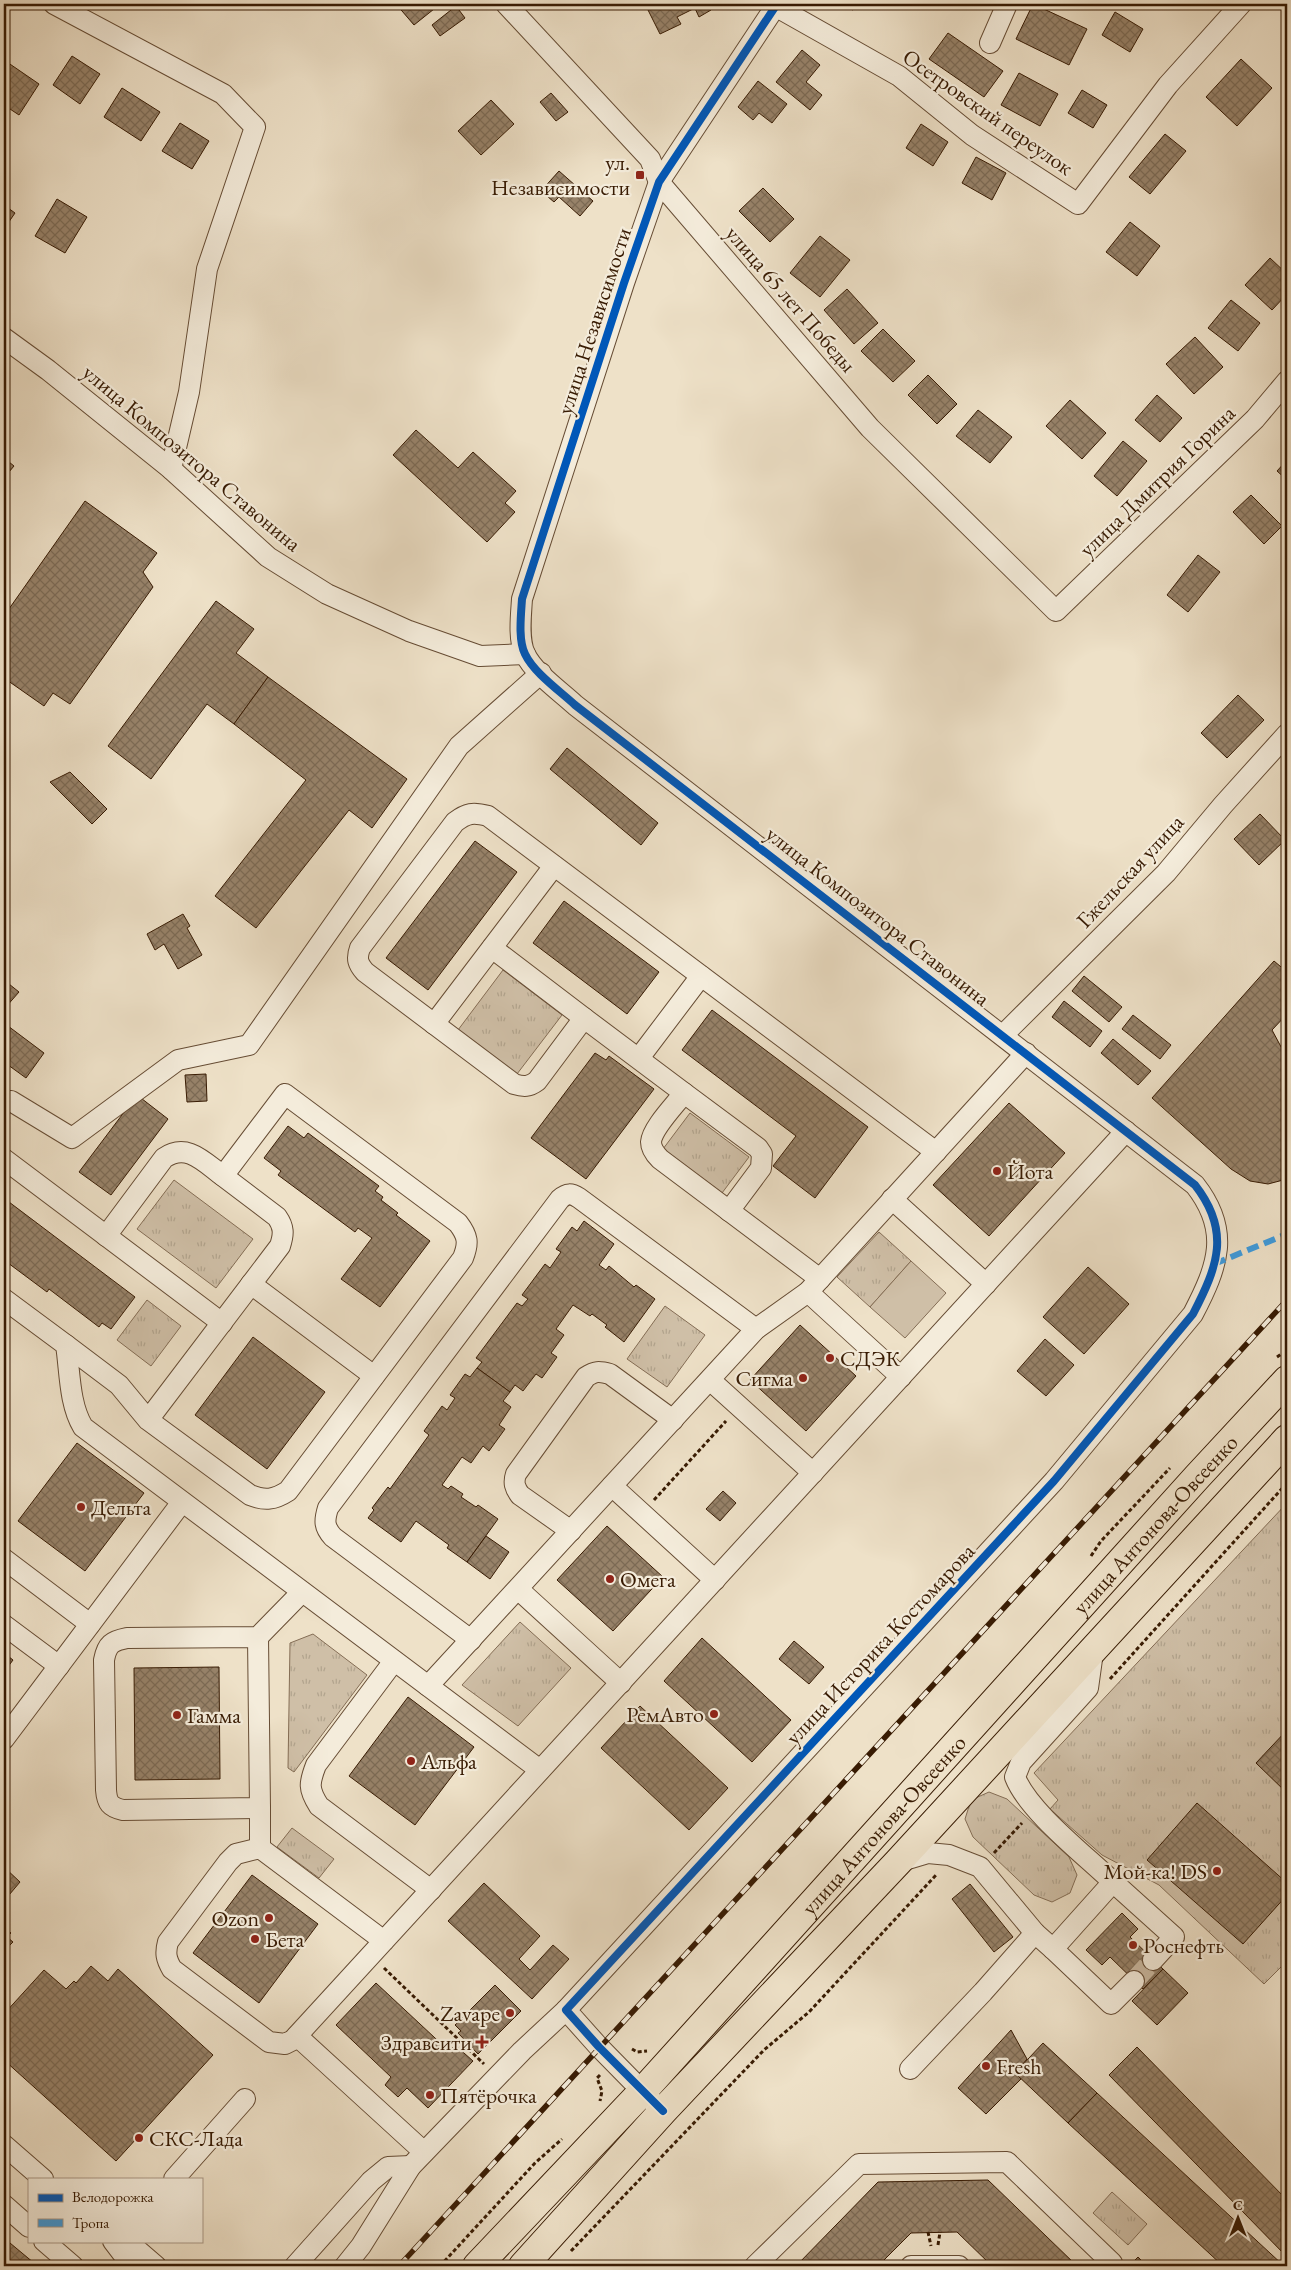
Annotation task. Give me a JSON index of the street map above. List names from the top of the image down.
{
  "streets": {
    "highway": ["улица Антонова-Овсеенко"],
    "street": [
      "Осетровский переулок",
      "улица 65 лет Победы",
      "улица Независимости",
      "улица Композитора Ставонина",
      "улица Дмитрия Горина",
      "Гжельская улица",
      "улица Историка Костомарова"
    ]
  },
  "crossings": [
    ["Осетровский переулок", "улица Независимости"],
    ["улица 65 лет Победы", "улица Независимости"],
    ["улица 65 лет Победы", "улица Дмитрия Горина"],
    ["улица Независимости", "улица Композитора Ставонина"],
    ["улица Композитора Ставонина", "Гжельская улица"],
    ["улица Композитора Ставонина", "улица Историка Костомарова"]
  ],
  "places": {
    "transit": ["ул. Независимости"],
    "other": [
      "Йота",
      "СДЭК",
      "Сигма",
      "Дельта",
      "Омега",
      "РемАвто",
      "Гамма",
      "Альфа",
      "Мой-ка! DS",
      "Ozon",
      "Бета",
      "Роснефть",
      "Zavape",
      "Fresh",
      "Пятёрочка",
      "СКС-Лада"
    ],
    "health": ["Здравсити"]
  },
  "legend": ["Велодорожка", "Тропа"],
  "north": "top"
}
